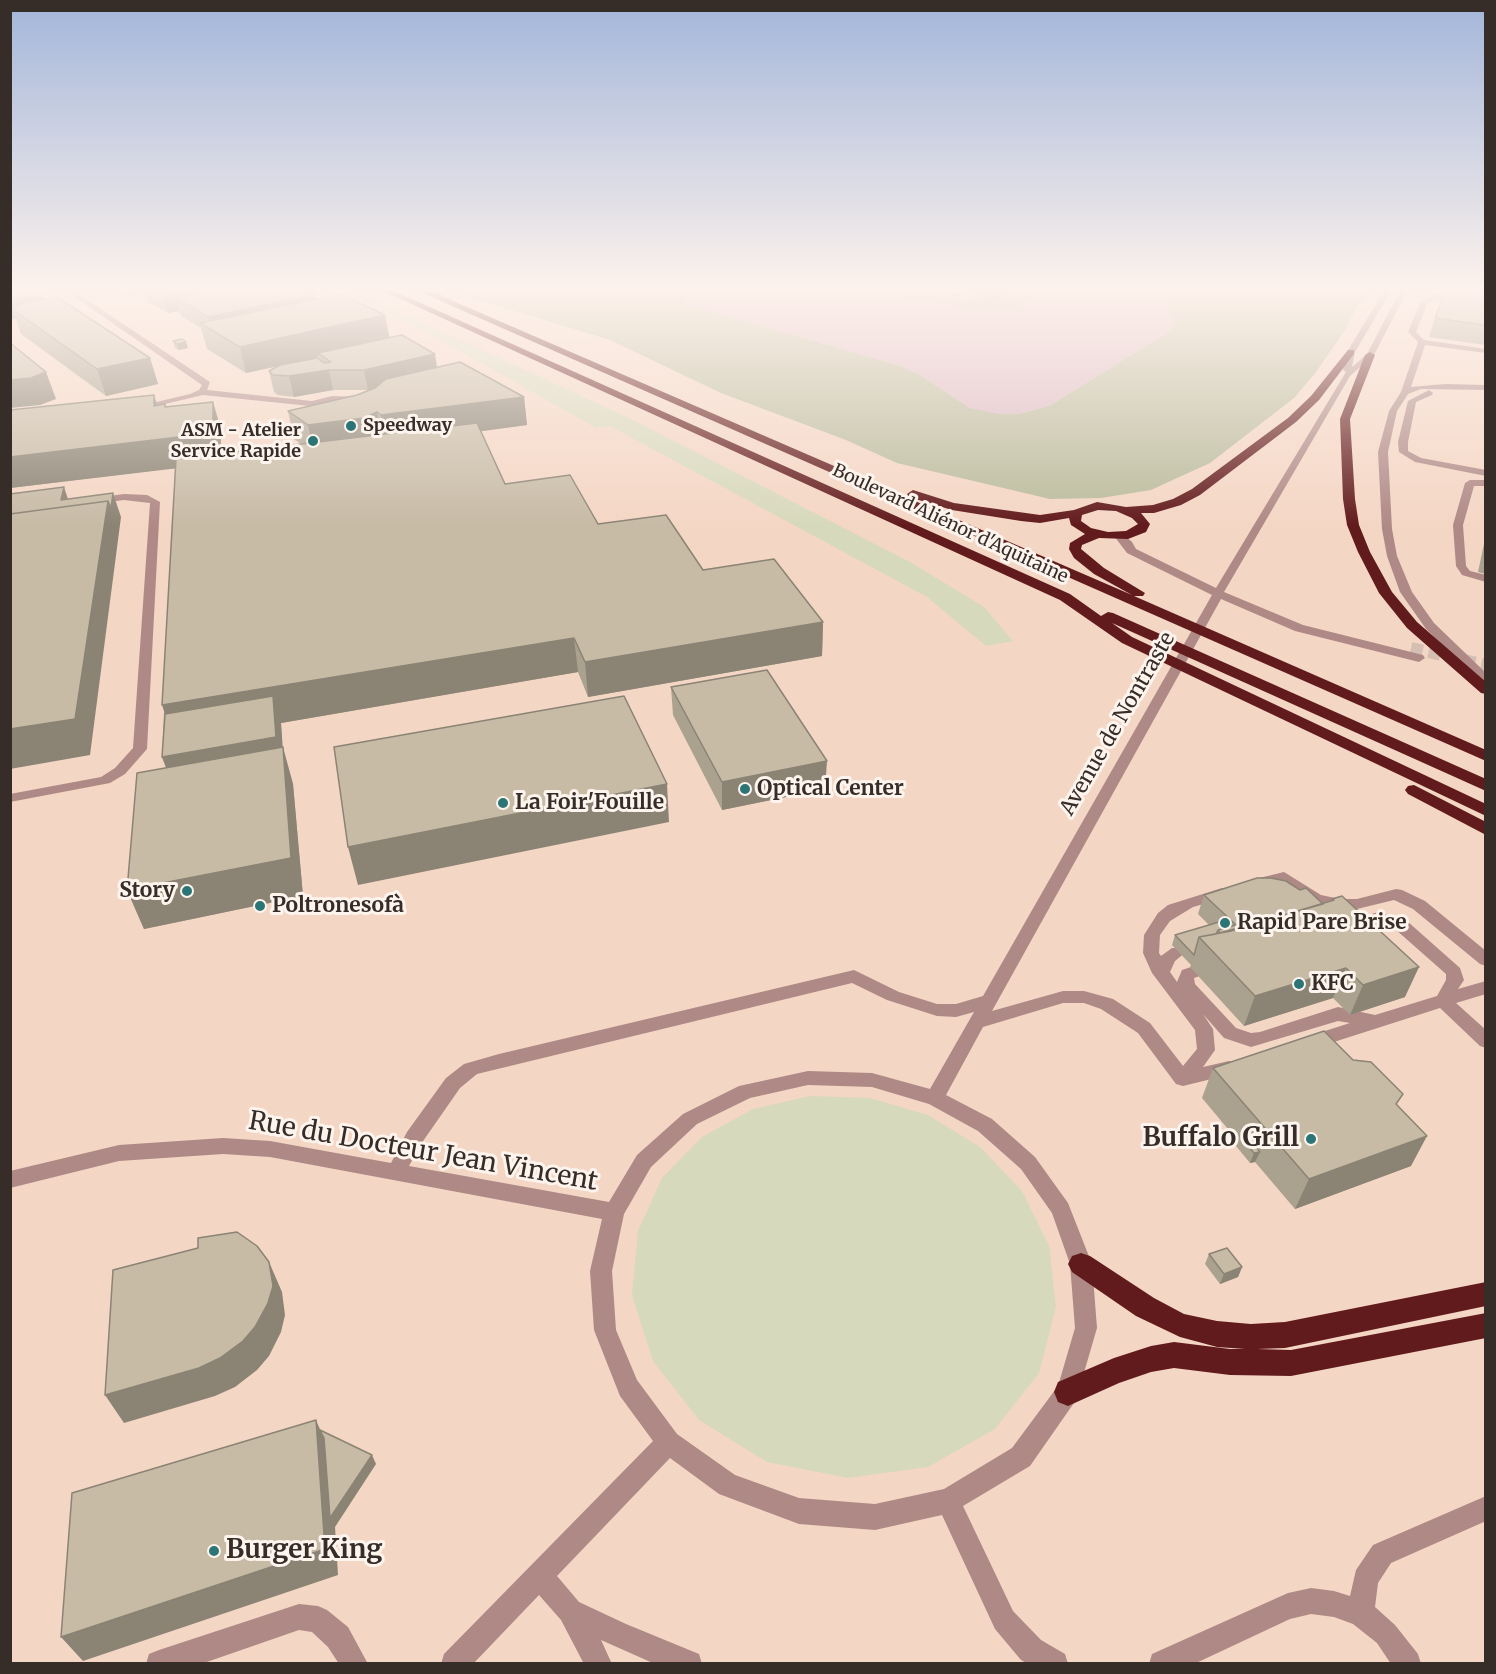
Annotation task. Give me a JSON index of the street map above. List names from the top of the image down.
{
  "streets": {
    "highway": ["Boulevard Aliénor d'Aquitaine"],
    "street": ["Avenue de Nontraste", "Rue du Docteur Jean Vincent"]
  },
  "places": [
    "Speedway",
    "ASM - Atelier Service Rapide",
    "Optical Center",
    "La Foir'Fouille",
    "Story",
    "Poltronesofà",
    "Rapid Pare Brise",
    "KFC",
    "Buffalo Grill",
    "Burger King"
  ]
}
